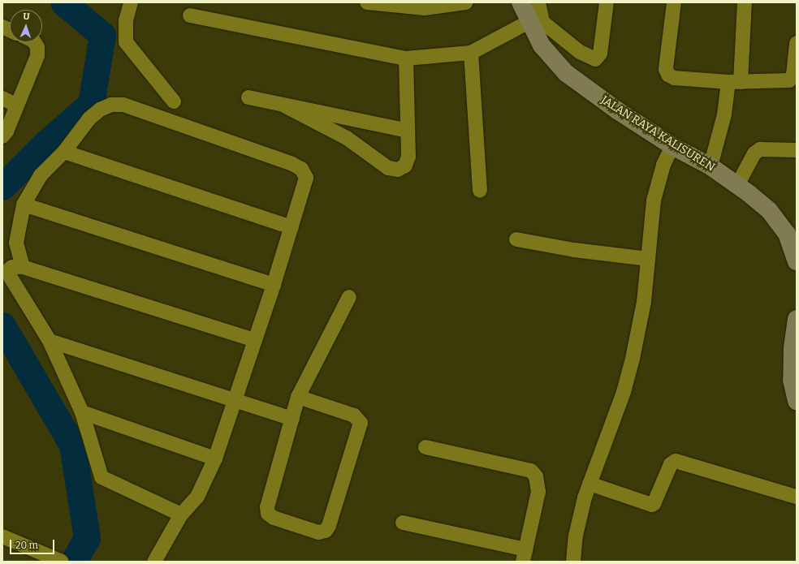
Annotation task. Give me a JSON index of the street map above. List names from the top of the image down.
{
  "streets": {
    "main road": ["JALAN RAYA KALISUREN"]
  },
  "scale_bar": "20 m",
  "north": "top"
}
